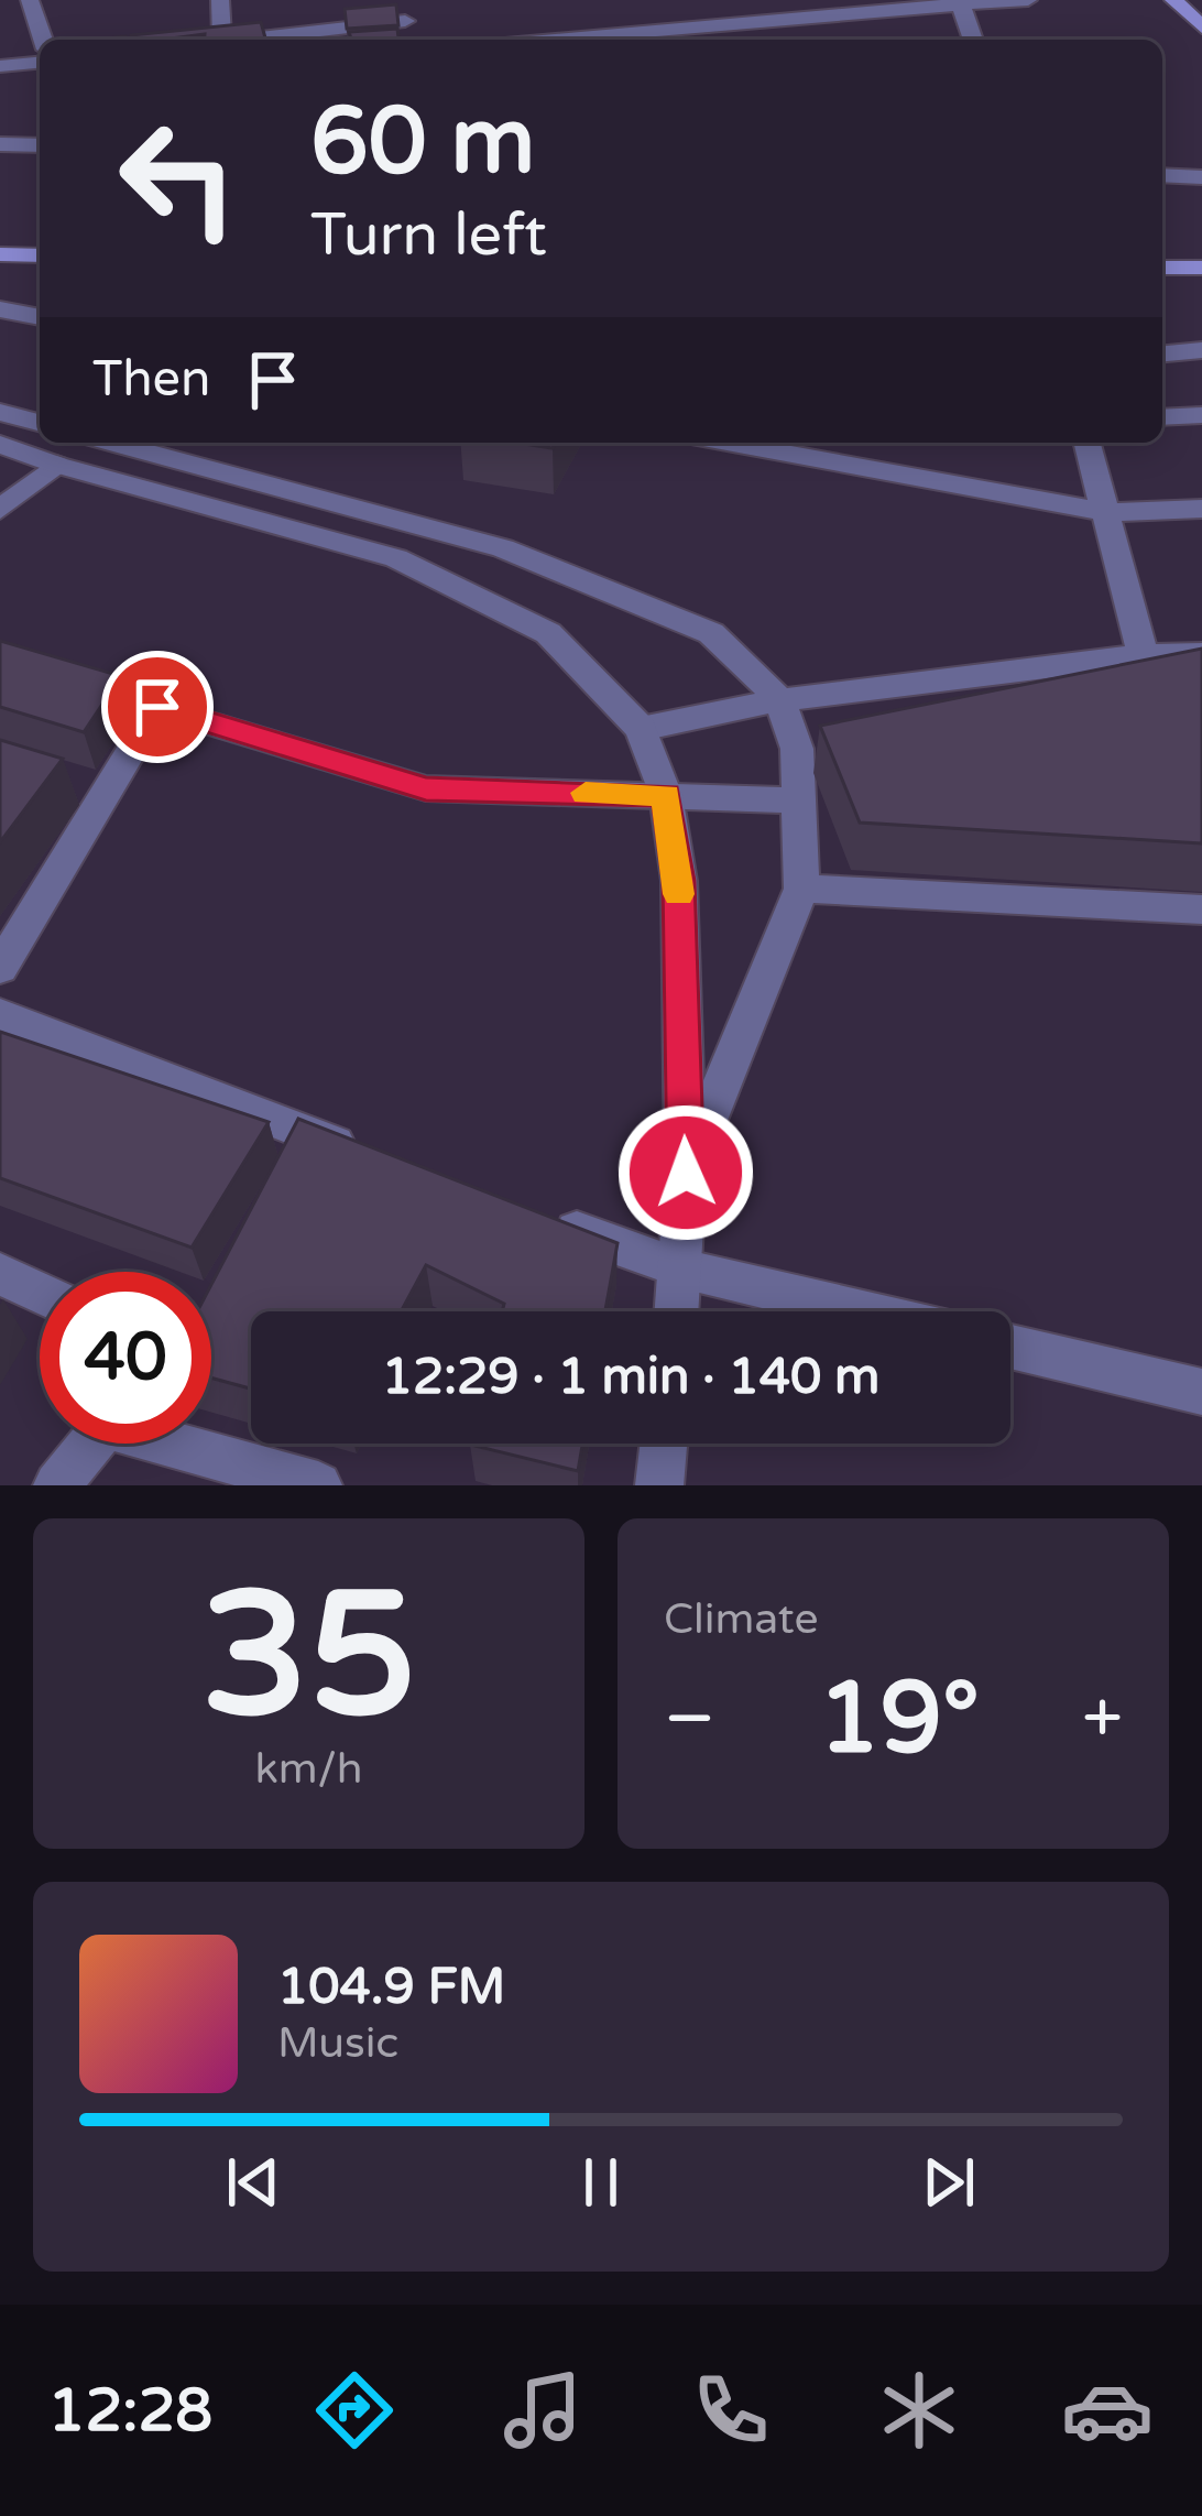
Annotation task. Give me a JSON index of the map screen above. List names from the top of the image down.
{
  "page": {
    "turn": ["60 m", "Turn left"],
    "then": "Then",
    "limit": "40",
    "trip": "12:29 · 1 min · 140 m",
    "tile": [
      ["35", "km/h"],
      "Climate"
    ],
    "heat": ["−", "19°", "+"],
    "song": ["104.9 FM", "Music"],
    "tabs": "12:28"
  }
}
